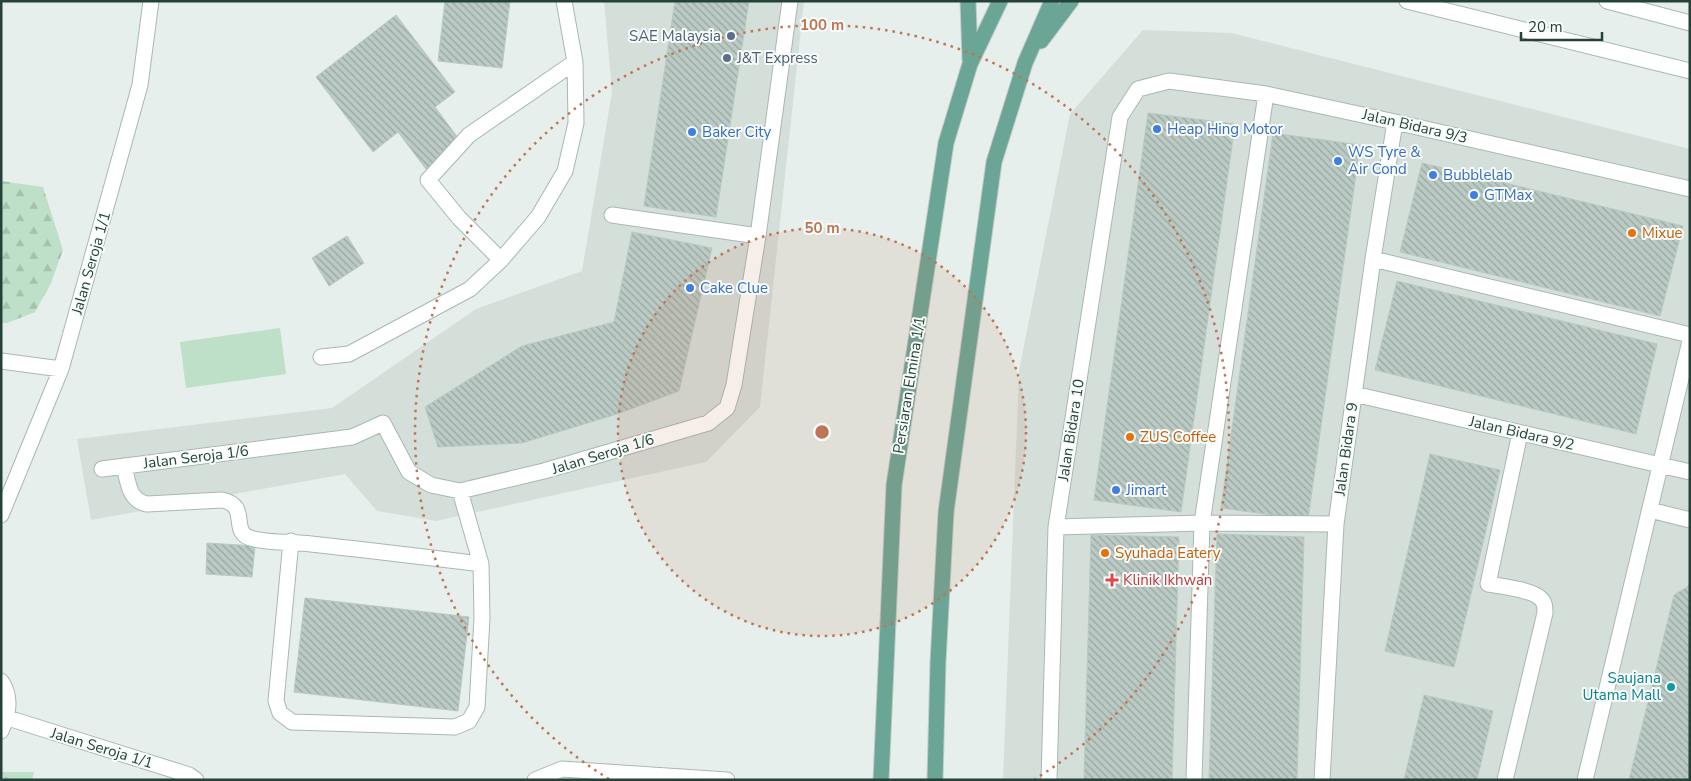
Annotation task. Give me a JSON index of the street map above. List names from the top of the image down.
{
  "streets": {
    "main road": ["Persiaran Elmina 1/1"],
    "street": [
      "Jalan Bidara 9/3",
      "Jalan Seroja 1/1",
      "Jalan Bidara 10",
      "Jalan Bidara 9/2",
      "Jalan Bidara 9",
      "Jalan Seroja 1/6"
    ]
  },
  "crossings": [
    ["Jalan Bidara 9/3", "Jalan Bidara 10"],
    ["Jalan Bidara 9/3", "Jalan Bidara 9"],
    ["Jalan Bidara 9/2", "Jalan Bidara 9"]
  ],
  "places": {
    "other": [
      "SAE Malaysia",
      "J&T Express",
      "Heap Hing Motor",
      "Baker City",
      "WS Tyre & Air Cond",
      "Bubblelab",
      "GTMax",
      "Mixue",
      "Cake Clue",
      "ZUS Coffee",
      "Jimart",
      "Syuhada Eatery",
      "Saujana Utama Mall"
    ],
    "health": ["Klinik Ikhwan"]
  },
  "scale_bar": "20 m",
  "rings": ["100 m", "50 m"]
}
